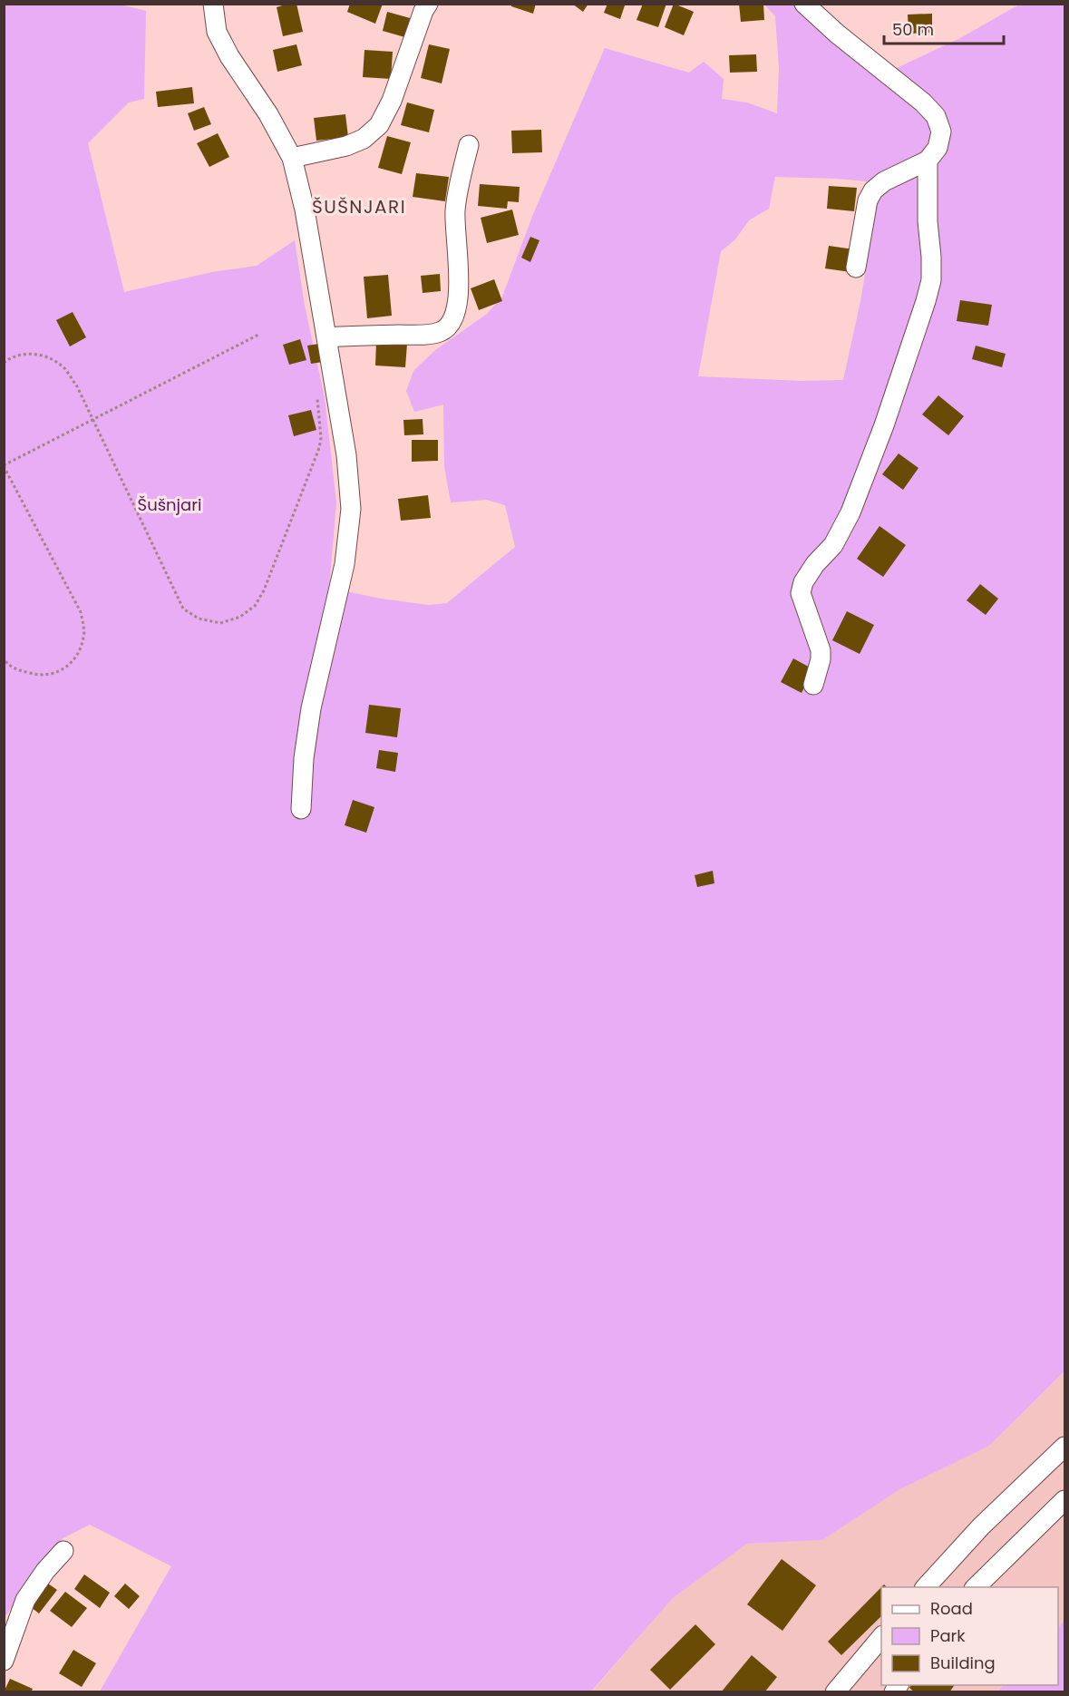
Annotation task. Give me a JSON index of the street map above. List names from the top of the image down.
{
  "districts": ["ŠUŠNJARI"],
  "parks": ["Šušnjari"],
  "legend": ["Road", "Park", "Building"],
  "scale_bar": "50 m"
}
